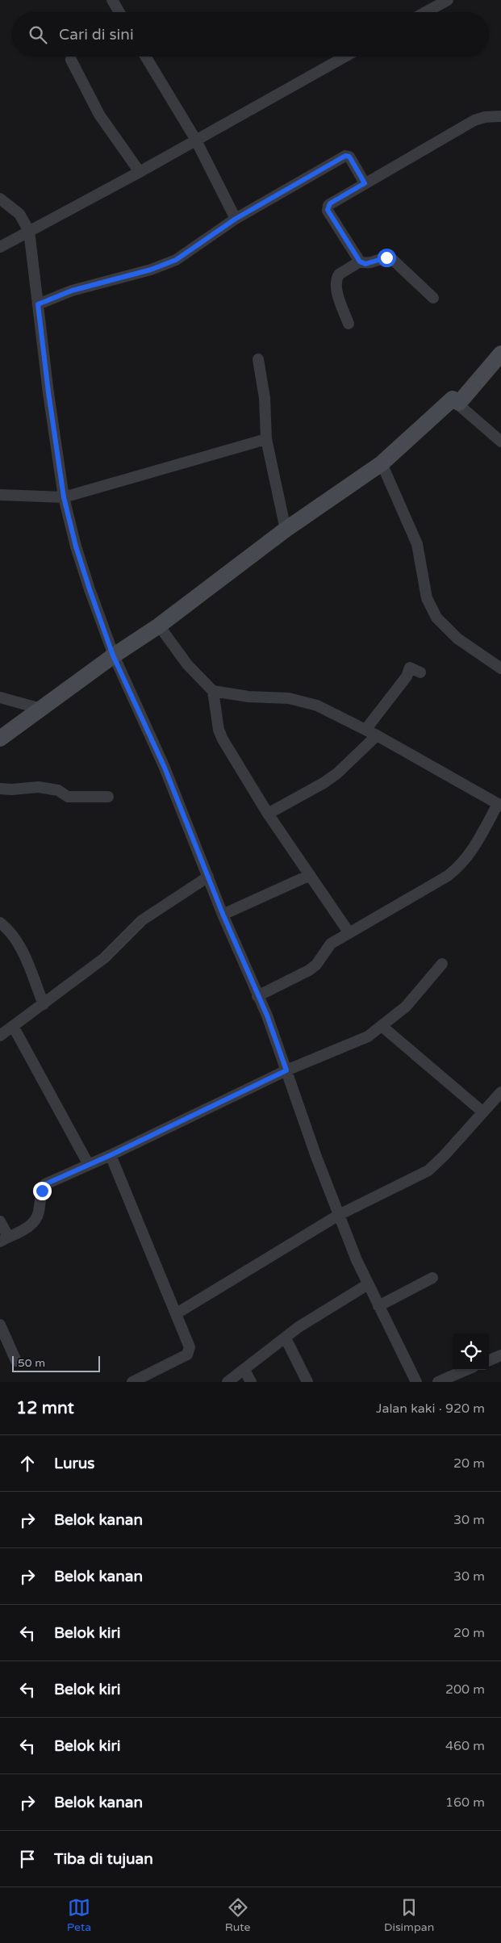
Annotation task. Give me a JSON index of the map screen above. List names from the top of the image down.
{
  "scale_bar": "50 m",
  "page": {
    "search": "Cari di sini",
    "scale": "50 m",
    "heading": ["12 mnt", "Jalan kaki · 920 m"],
    "list": [
      ["Lurus", "20 m"],
      ["Belok kanan", "30 m"],
      ["Belok kanan", "30 m"],
      ["Belok kiri", "20 m"],
      ["Belok kiri", "200 m"],
      ["Belok kiri", "460 m"],
      ["Belok kanan", "160 m"],
      "Tiba di tujuan"
    ],
    "nav": ["Peta", "Rute", "Disimpan"]
  }
}
